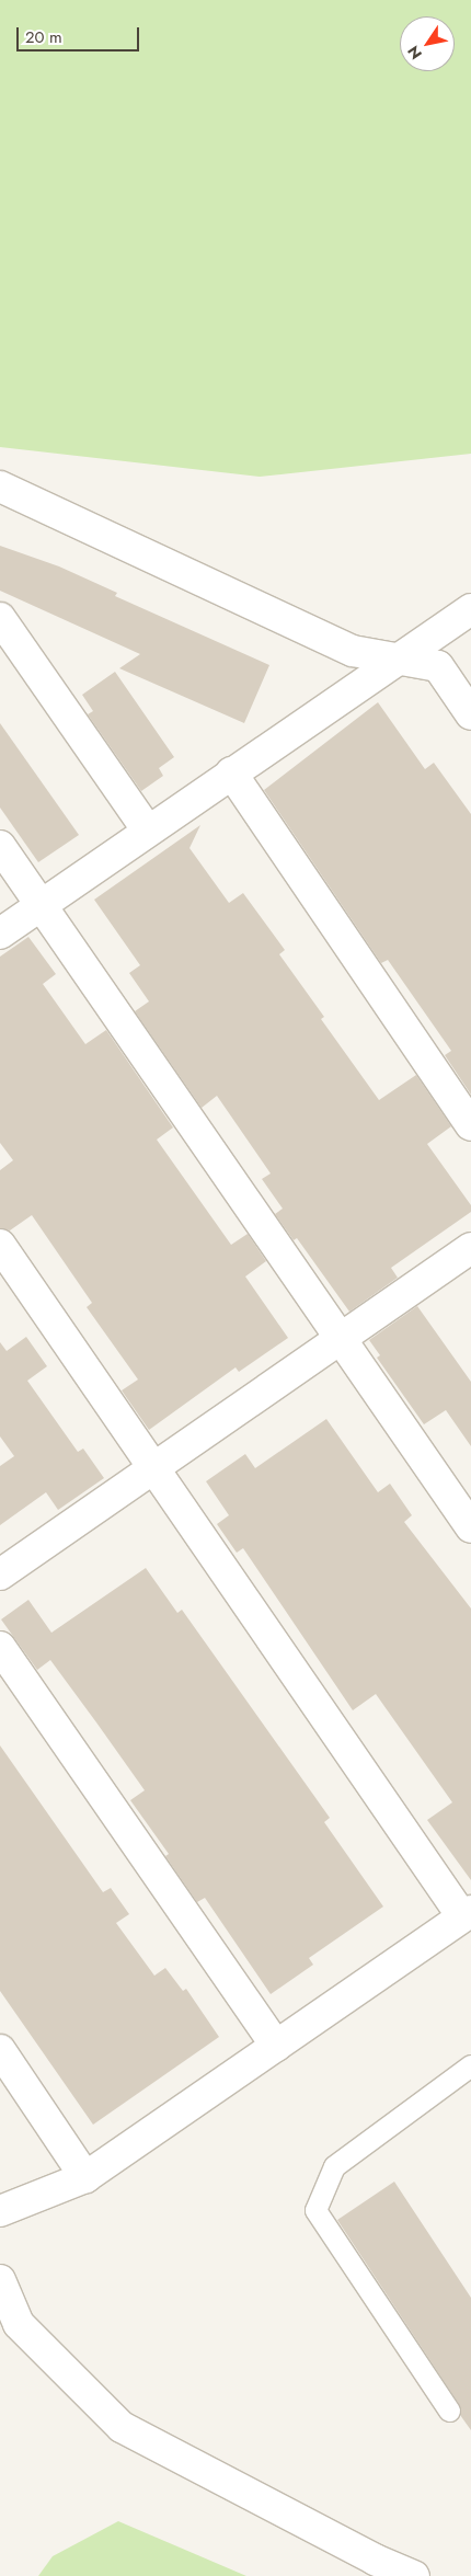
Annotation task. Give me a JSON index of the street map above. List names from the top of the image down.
{
  "scale_bar": "20 m",
  "north": "bottom left"
}
